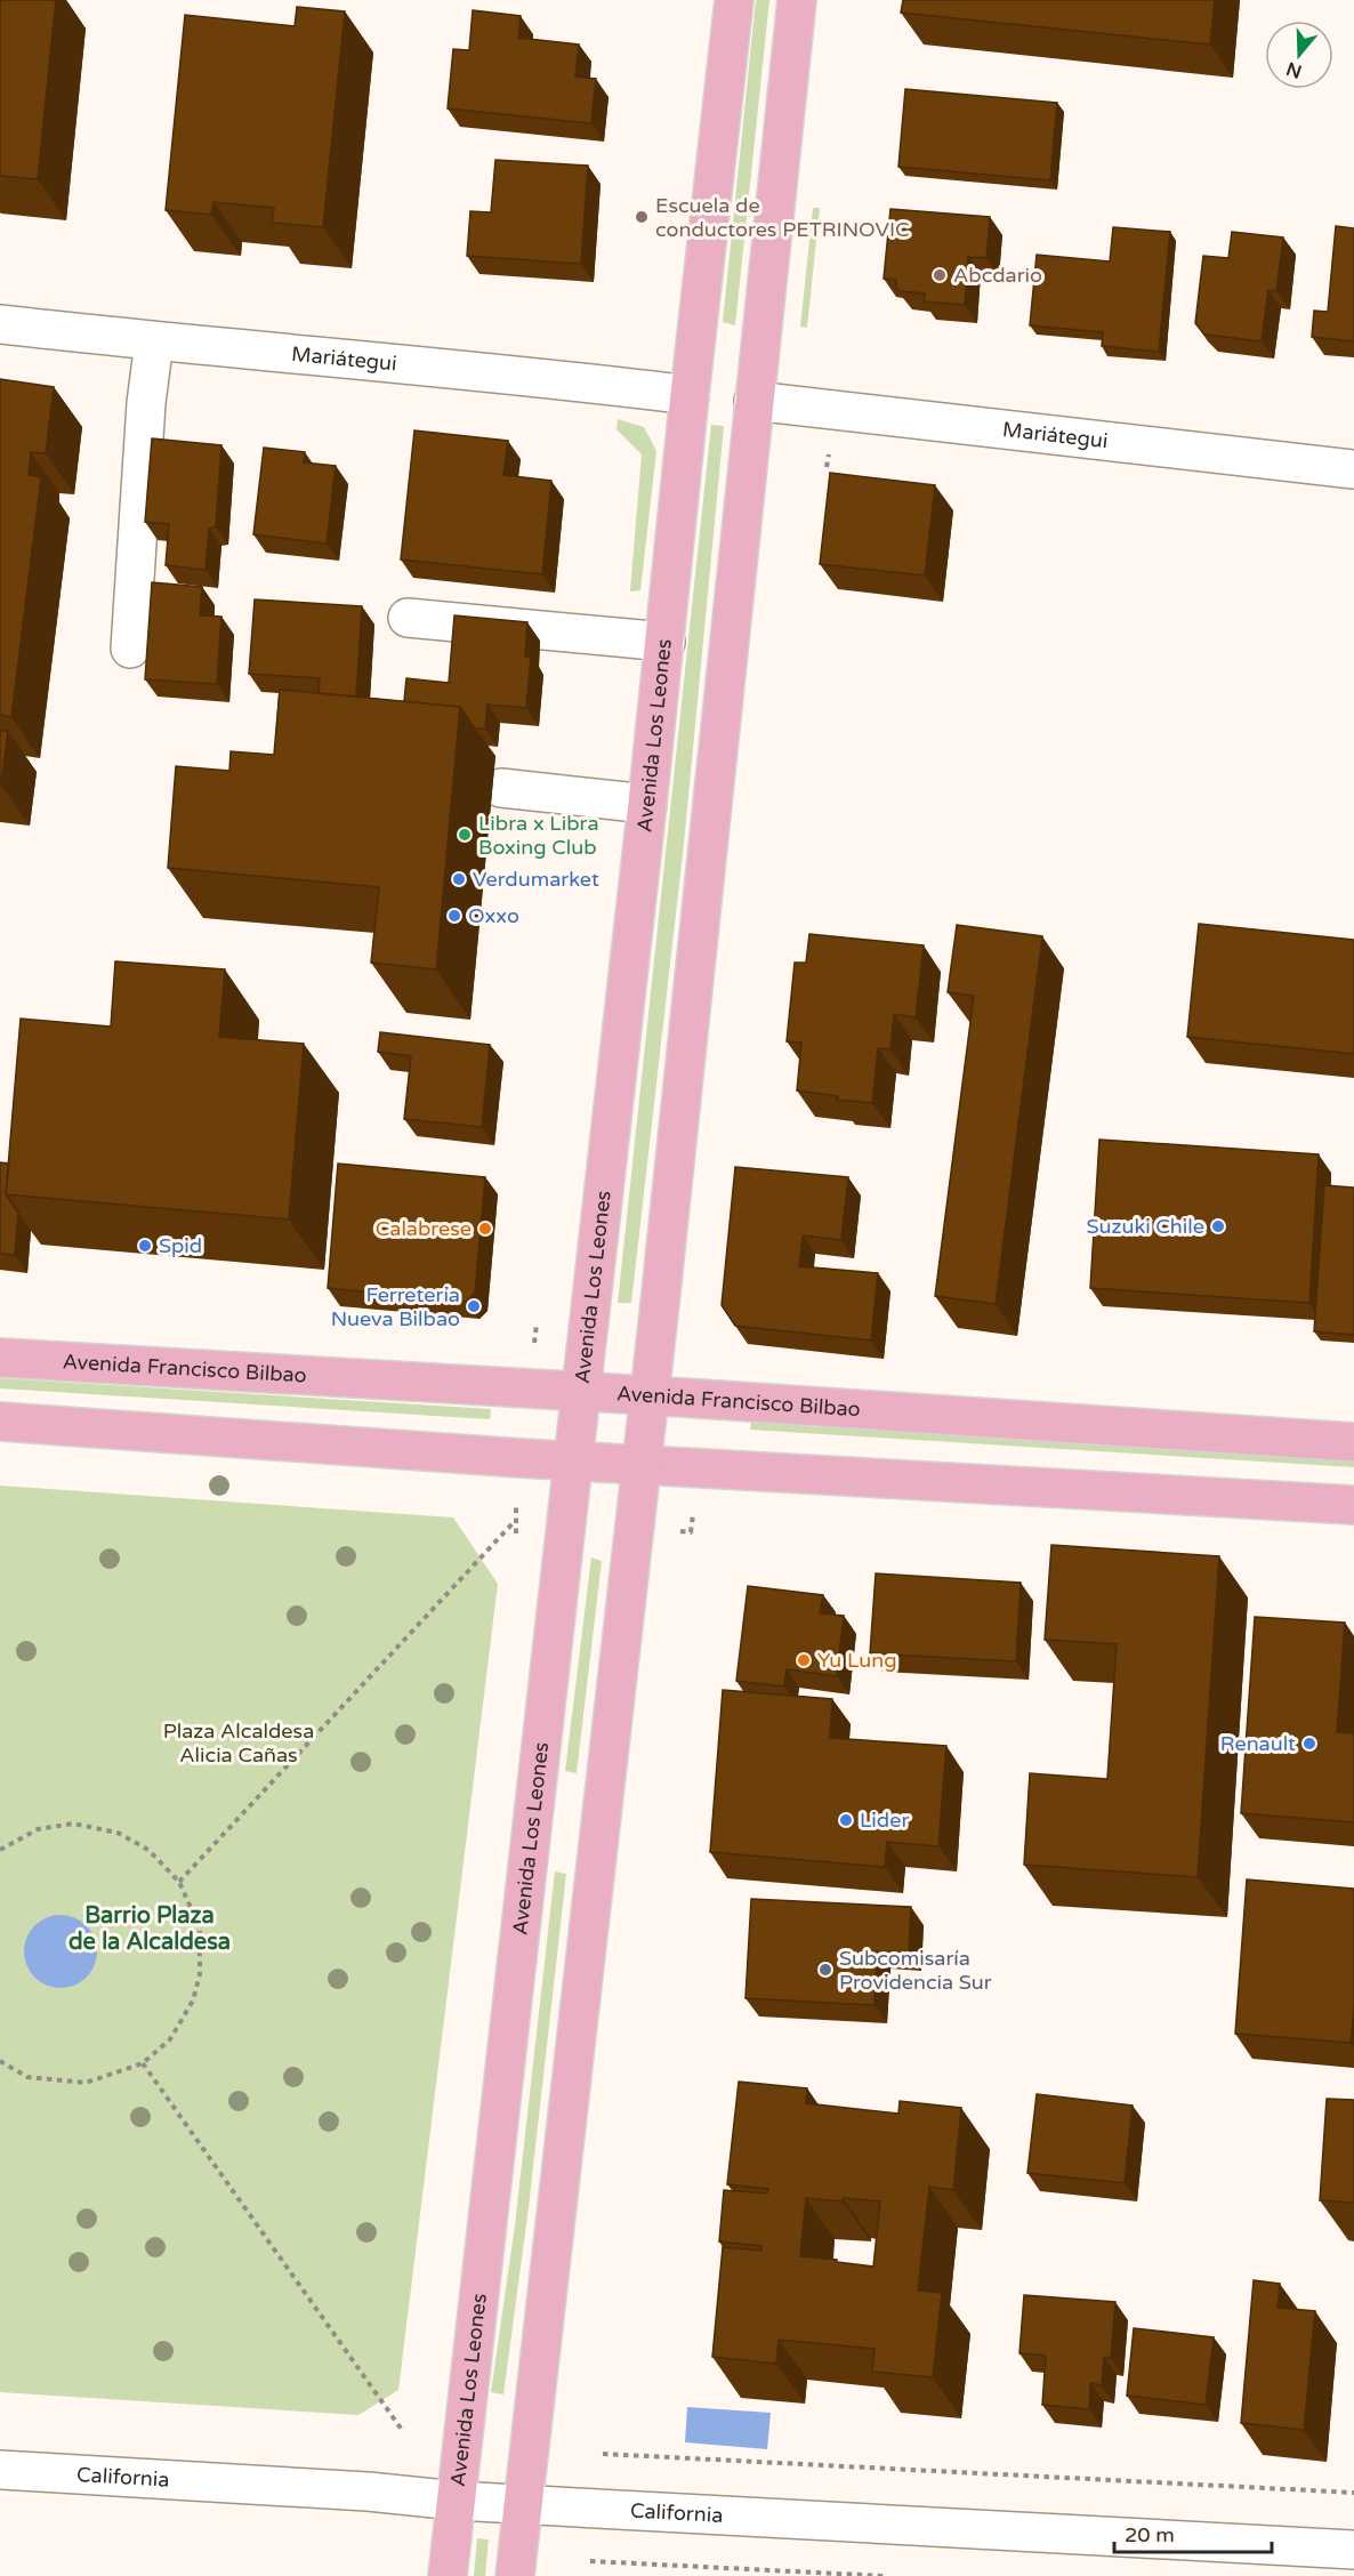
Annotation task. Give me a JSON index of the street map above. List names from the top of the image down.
{
  "streets": {
    "main road": ["Avenida Los Leones", "Avenida Francisco Bilbao"],
    "street": ["Mariátegui", "California"]
  },
  "crossings": [
    ["Mariátegui", "Avenida Los Leones"],
    ["Avenida Los Leones", "Avenida Francisco Bilbao"],
    ["Avenida Los Leones", "California"]
  ],
  "districts": ["Barrio Plaza de la Alcaldesa"],
  "parks": ["Plaza Alcaldesa Alicia Cañas"],
  "places": [
    "Escuela de conductores PETRINOVIC",
    "Abcdario",
    "Libra x Libra Boxing Club",
    "Verdumarket",
    "Oxxo",
    "Suzuki Chile",
    "Calabrese",
    "Spid",
    "Ferretería Nueva Bilbao",
    "Yu Lung",
    "Renault",
    "Lider",
    "Subcomisaría Providencia Sur"
  ],
  "scale_bar": "20 m",
  "north": "bottom"
}
